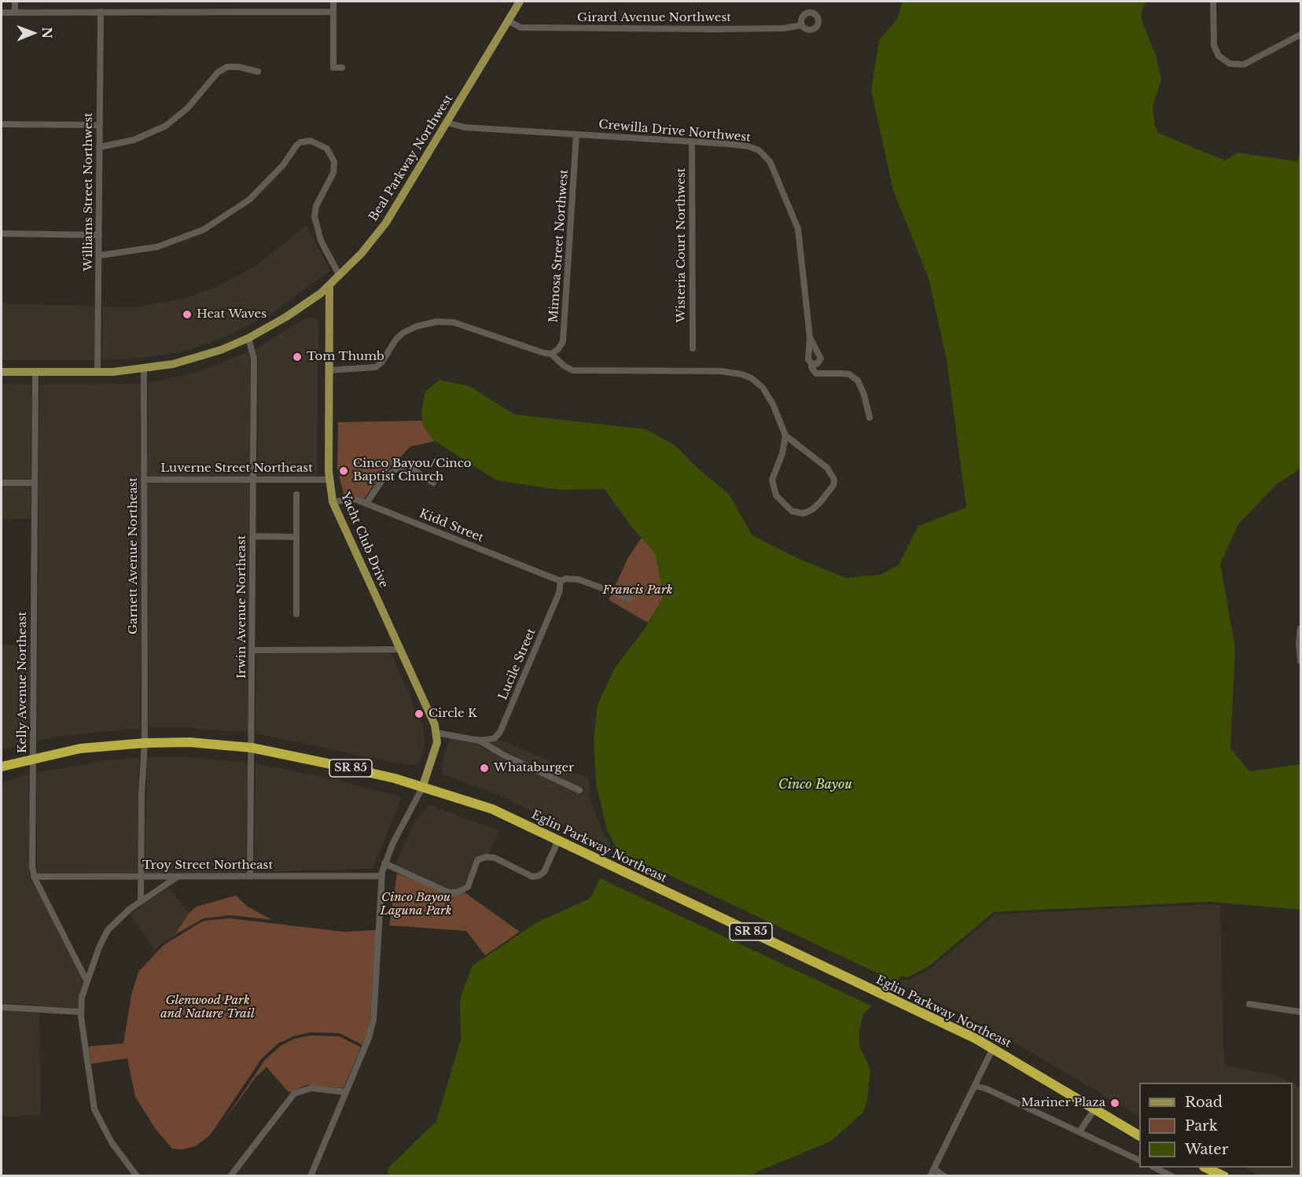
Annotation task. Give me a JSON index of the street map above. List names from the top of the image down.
{
  "streets": {
    "highway": ["SR 85", "Eglin Parkway Northeast"],
    "main road": ["Beal Parkway Northwest", "Yacht Club Drive"],
    "street": [
      "Girard Avenue Northwest",
      "Crewilla Drive Northwest",
      "Williams Street Northwest",
      "Wisteria Court Northwest",
      "Mimosa Street Northwest",
      "Luverne Street Northeast",
      "Kidd Street",
      "Garnett Avenue Northeast",
      "Irwin Avenue Northeast",
      "Lucile Street",
      "Kelly Avenue Northeast",
      "Troy Street Northeast"
    ]
  },
  "crossings": [
    ["Girard Avenue Northwest", "Beal Parkway Northwest"],
    ["Crewilla Drive Northwest", "Beal Parkway Northwest"],
    ["Crewilla Drive Northwest", "Wisteria Court Northwest"],
    ["Crewilla Drive Northwest", "Mimosa Street Northwest"],
    ["Beal Parkway Northwest", "Williams Street Northwest"],
    ["Beal Parkway Northwest", "Yacht Club Drive"],
    ["Beal Parkway Northwest", "Garnett Avenue Northeast"],
    ["Beal Parkway Northwest", "Irwin Avenue Northeast"],
    ["Beal Parkway Northwest", "Kelly Avenue Northeast"],
    ["Luverne Street Northeast", "Yacht Club Drive"],
    ["Luverne Street Northeast", "Garnett Avenue Northeast"],
    ["Luverne Street Northeast", "Irwin Avenue Northeast"],
    ["Kidd Street", "Yacht Club Drive"],
    ["Kidd Street", "Lucile Street"],
    ["Yacht Club Drive", "Eglin Parkway Northeast"],
    ["Garnett Avenue Northeast", "Eglin Parkway Northeast"],
    ["Garnett Avenue Northeast", "Troy Street Northeast"],
    ["Irwin Avenue Northeast", "Eglin Parkway Northeast"],
    ["Irwin Avenue Northeast", "Troy Street Northeast"],
    ["Kelly Avenue Northeast", "Eglin Parkway Northeast"],
    ["Kelly Avenue Northeast", "Troy Street Northeast"]
  ],
  "water": ["Cinco Bayou"],
  "parks": ["Francis Park", "Cinco Bayou Laguna Park", "Glenwood Park and Nature Trail"],
  "places": [
    "Heat Waves",
    "Tom Thumb",
    "Cinco Bayou/Cinco Baptist Church",
    "Circle K",
    "Whataburger",
    "Mariner Plaza"
  ],
  "legend": ["Road", "Park", "Water"],
  "north": "right"
}
